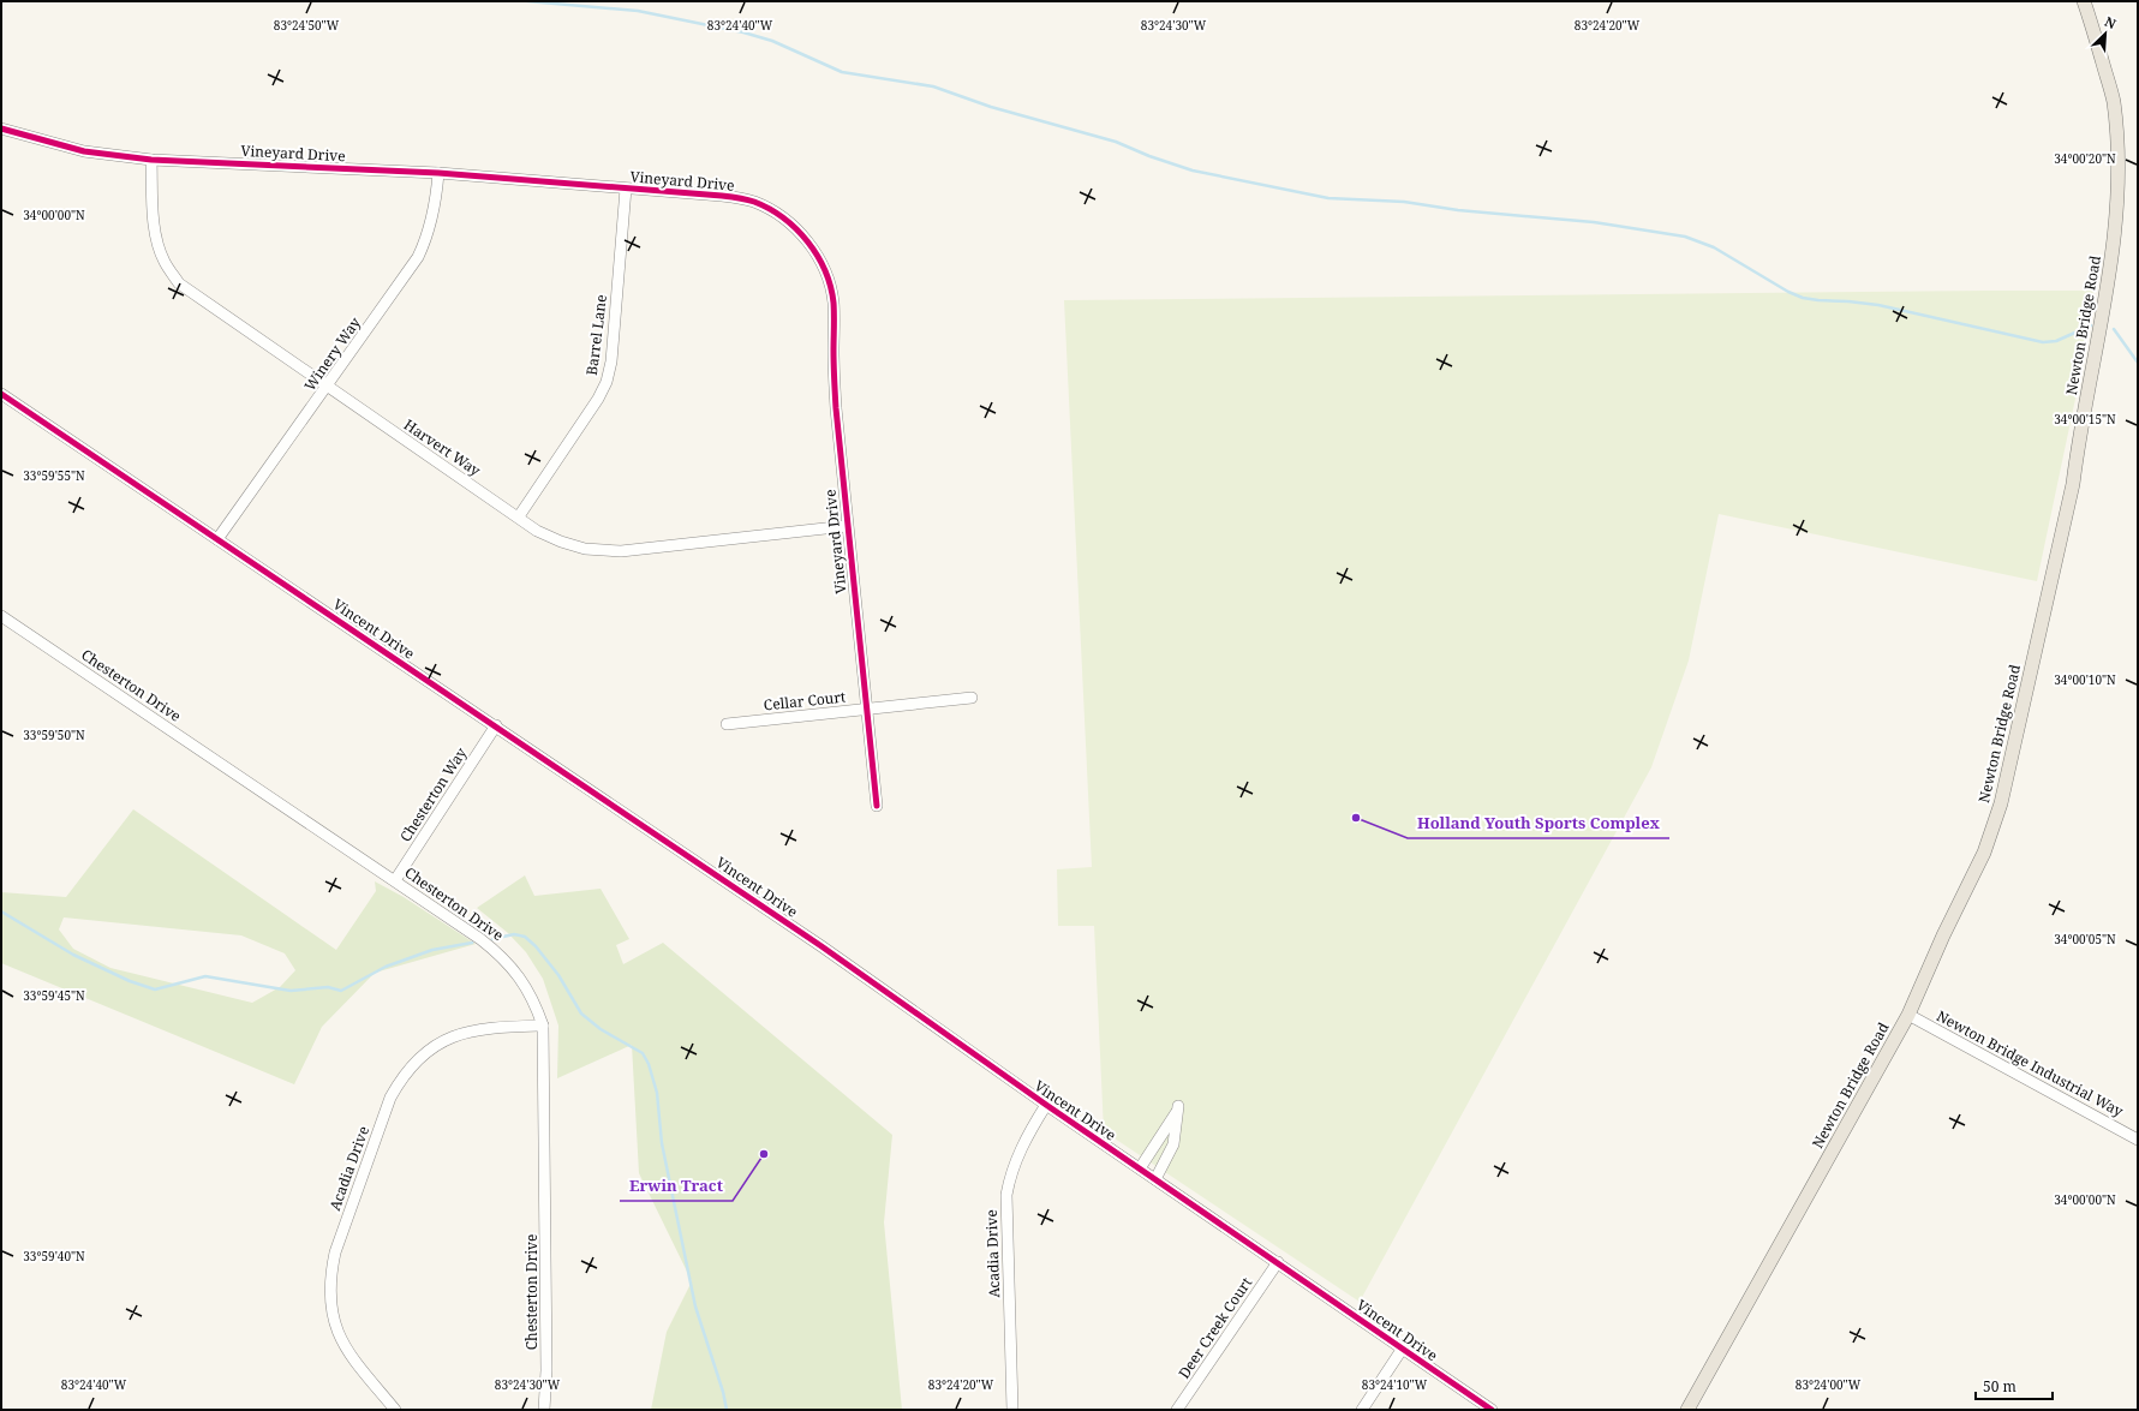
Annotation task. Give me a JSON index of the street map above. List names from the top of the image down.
{
  "streets": {
    "main road": ["Newton Bridge Road"],
    "street": [
      "Vineyard Drive",
      "Barrel Lane",
      "Winery Way",
      "Harvert Way",
      "Vincent Drive",
      "Chesterton Drive",
      "Cellar Court",
      "Chesterton Way",
      "Newton Bridge Industrial Way",
      "Acadia Drive",
      "Deer Creek Court"
    ]
  },
  "crossings": [
    ["Vineyard Drive", "Barrel Lane"],
    ["Vineyard Drive", "Winery Way"],
    ["Vineyard Drive", "Harvert Way"],
    ["Vineyard Drive", "Cellar Court"],
    ["Newton Bridge Road", "Newton Bridge Industrial Way"],
    ["Barrel Lane", "Harvert Way"],
    ["Winery Way", "Harvert Way"],
    ["Winery Way", "Vincent Drive"],
    ["Vincent Drive", "Chesterton Way"],
    ["Vincent Drive", "Acadia Drive"],
    ["Vincent Drive", "Deer Creek Court"],
    ["Chesterton Drive", "Chesterton Way"],
    ["Chesterton Drive", "Acadia Drive"]
  ],
  "places": ["Holland Youth Sports Complex", "Erwin Tract"],
  "scale_bar": "50 m",
  "north": "top right",
  "coordinates": [
    "83°24'50\"W",
    "83°24'40\"W",
    "83°24'30\"W",
    "83°24'20\"W",
    "34°00'20\"N",
    "34°00'00\"N",
    "34°00'15\"N",
    "33°59'55\"N",
    "34°00'10\"N",
    "33°59'50\"N",
    "34°00'05\"N",
    "33°59'45\"N",
    "33°59'40\"N",
    "83°24'10\"W",
    "83°24'00\"W"
  ]
}
